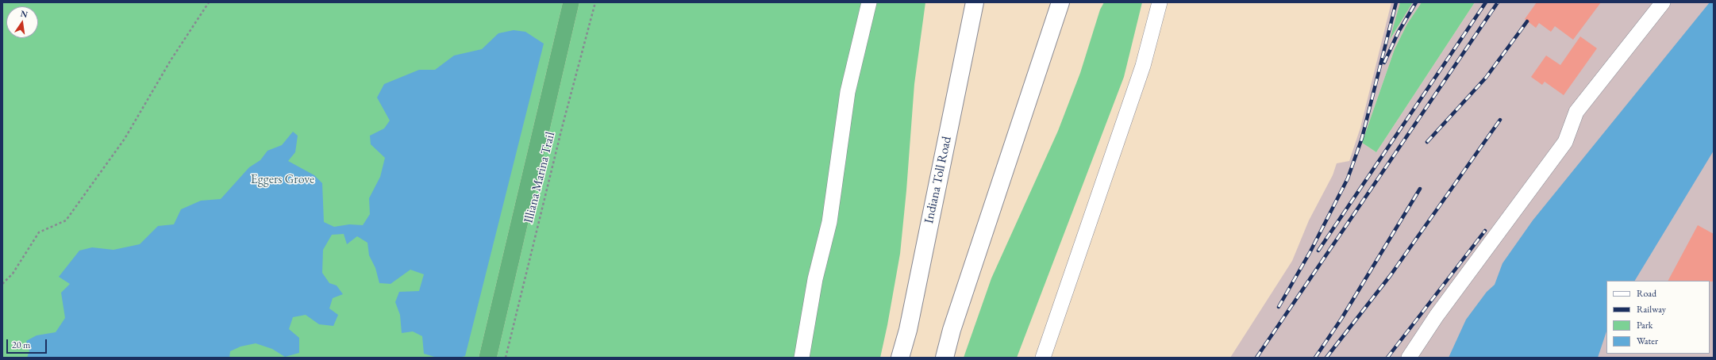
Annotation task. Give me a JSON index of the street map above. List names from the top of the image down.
{
  "streets": {
    "highway": ["Indiana Toll Road"],
    "path": ["Illiana Marina Trail"]
  },
  "parks": ["Eggers Grove"],
  "legend": [
    "Road",
    "Railway",
    "Park",
    "Water"
  ],
  "scale_bar": "20 m",
  "north": "top"
}
